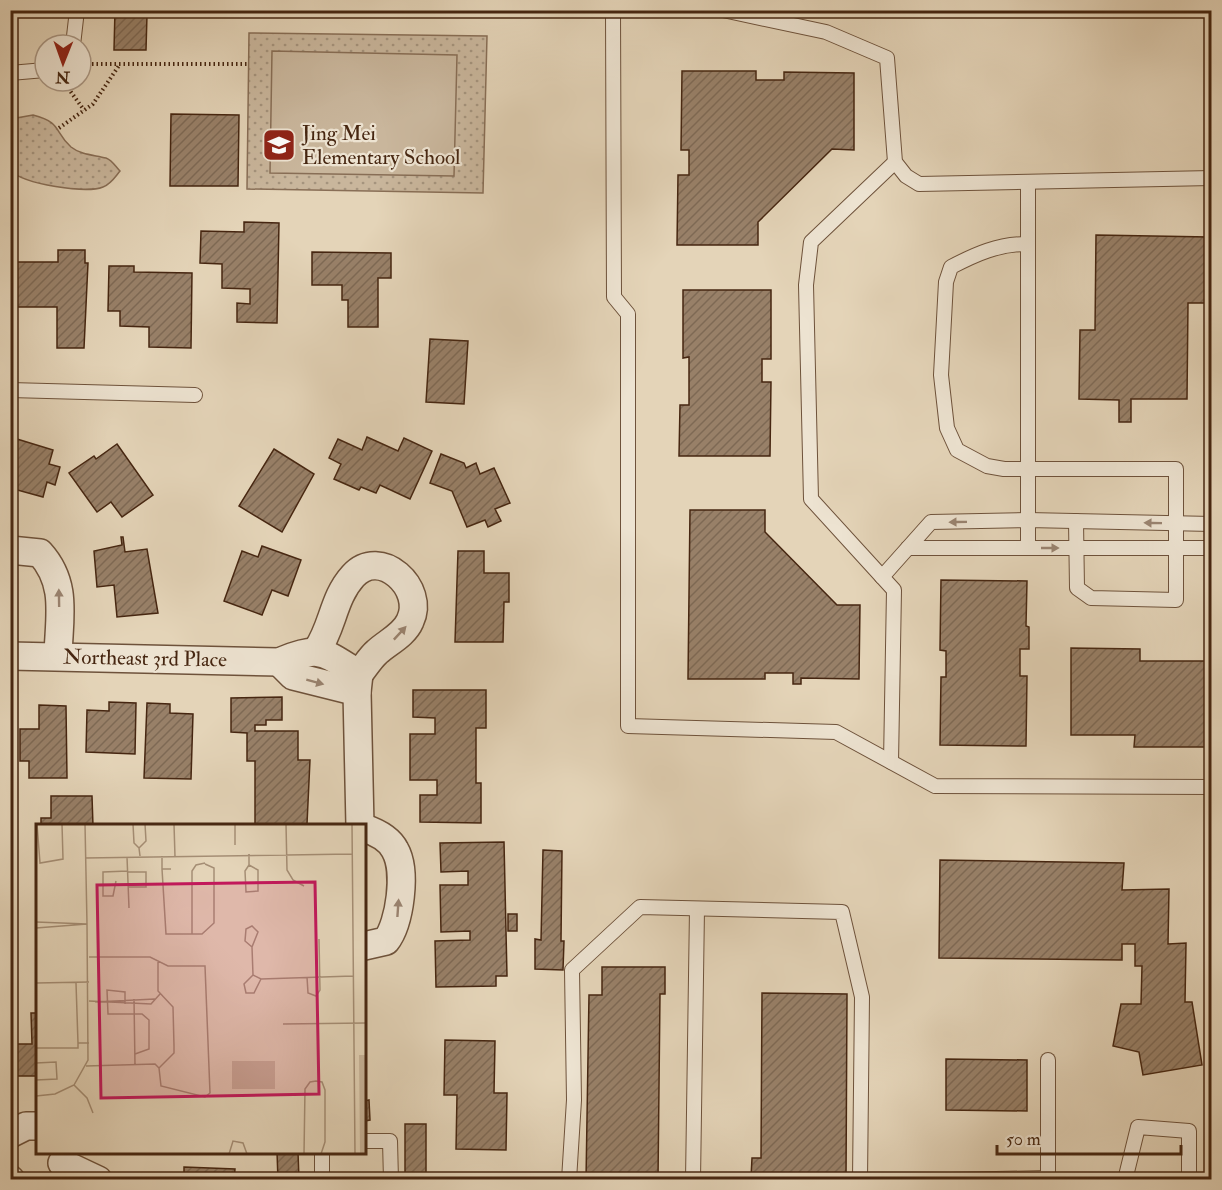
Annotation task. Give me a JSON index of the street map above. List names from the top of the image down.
{
  "streets": {
    "street": ["Northeast 3rd Place"]
  },
  "places": {
    "school or university": ["Jing Mei Elementary School"]
  },
  "scale_bar": "50 m",
  "north": "bottom"
}
